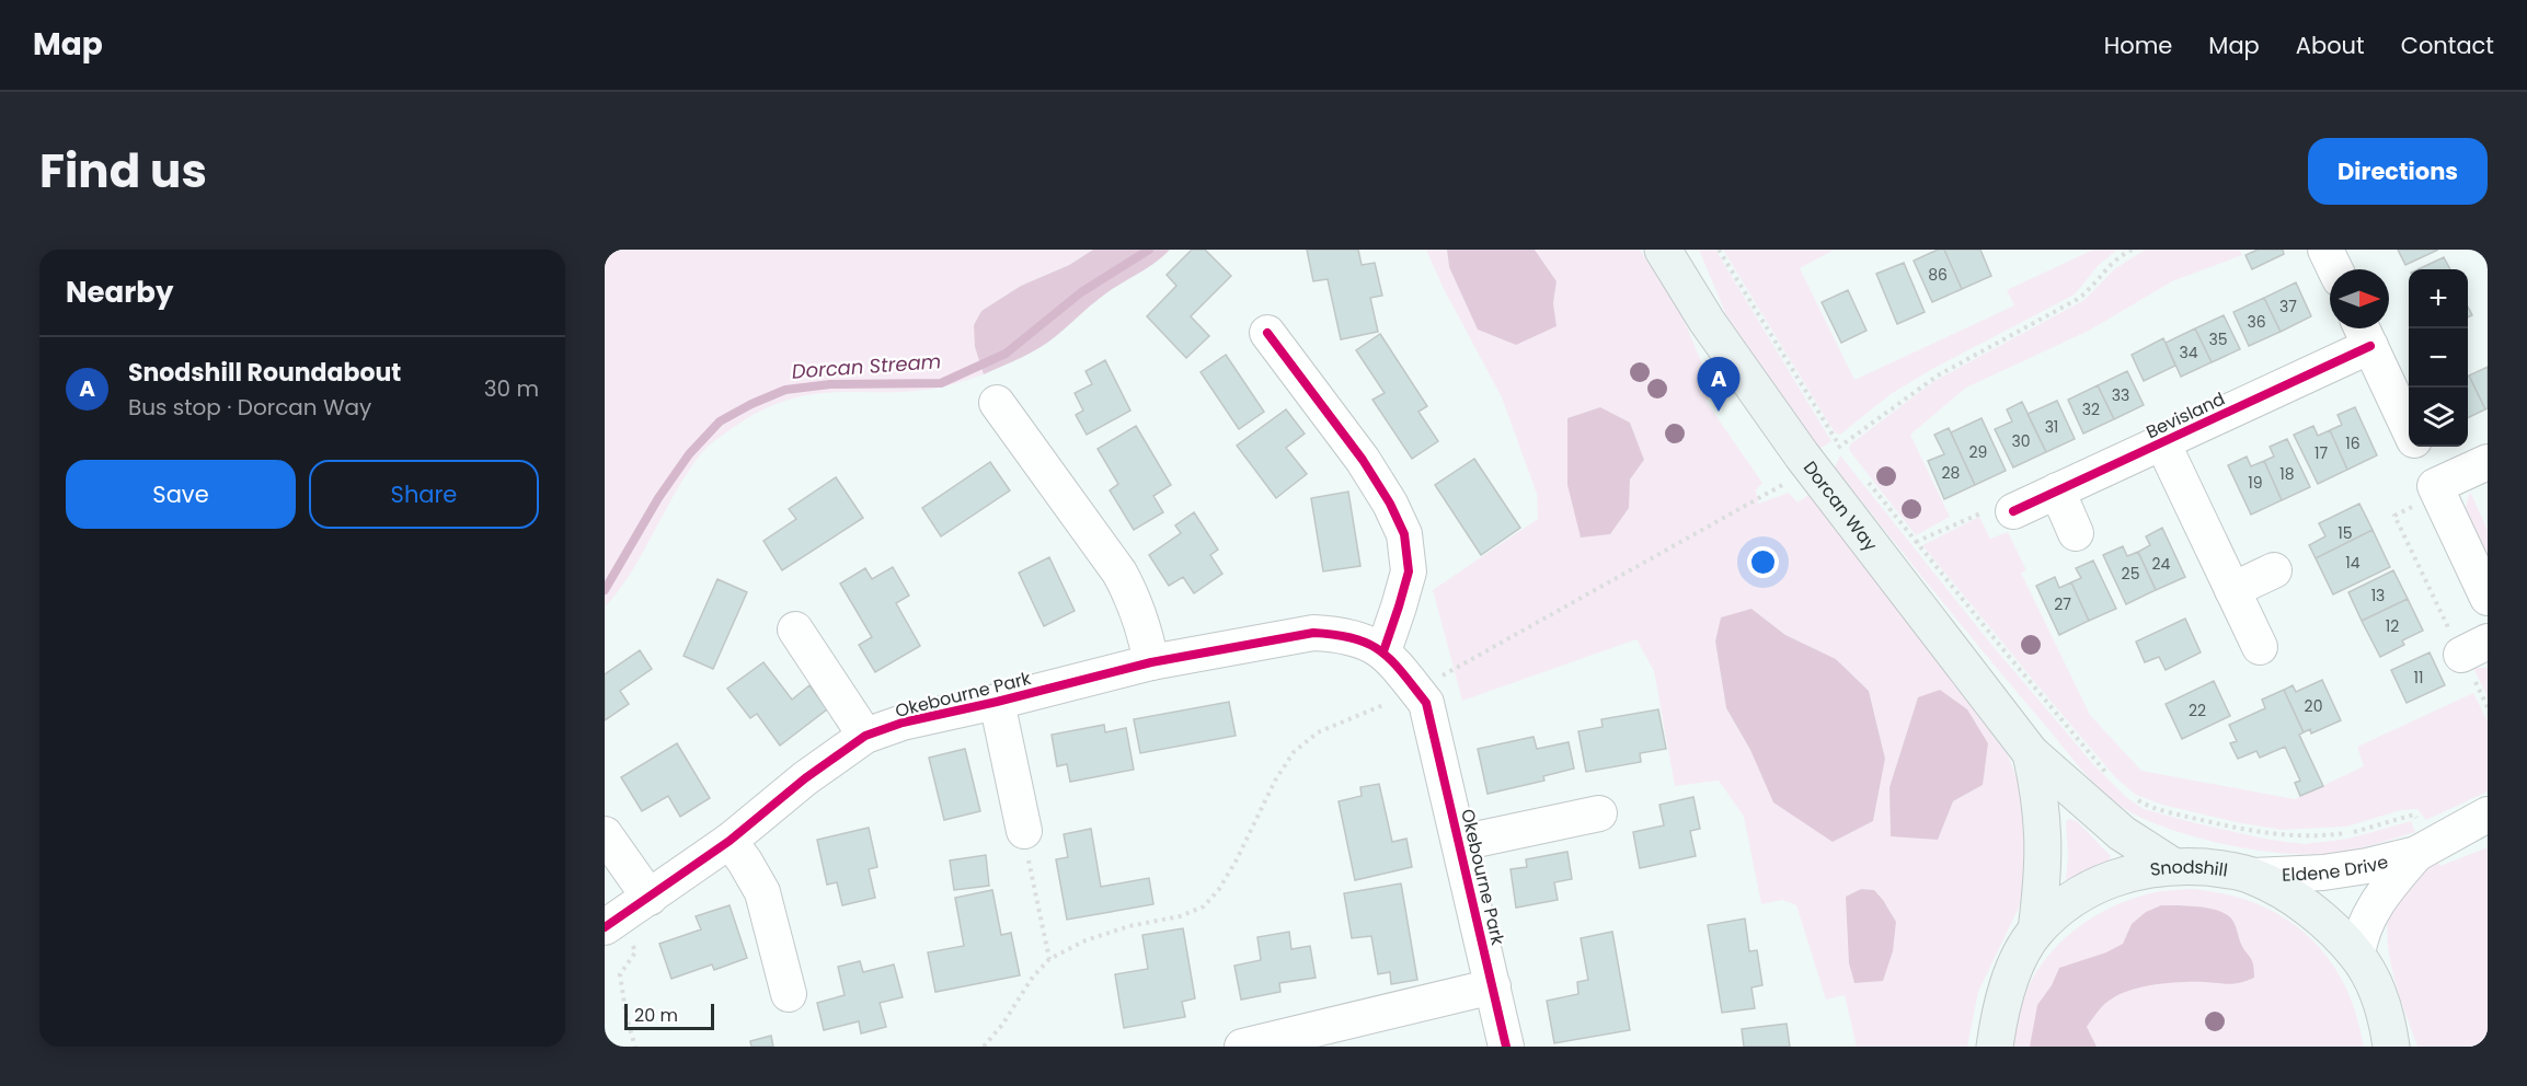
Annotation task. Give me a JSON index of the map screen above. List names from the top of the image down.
{
  "streets": {
    "main road": ["Dorcan Way", "Snodshill"],
    "street": ["Bevisland", "Okebourne Park", "Eldene Drive"]
  },
  "crossings": [
    ["Dorcan Way", "Snodshill"],
    ["Eldene Drive", "Snodshill"]
  ],
  "water": ["Dorcan Stream"],
  "house_numbers": [
    "86",
    "37",
    "36",
    "35",
    "34",
    "33",
    "32",
    "31",
    "30",
    "16",
    "29",
    "17",
    "28",
    "18",
    "19",
    "15",
    "14",
    "24",
    "25",
    "13",
    "27",
    "12",
    "11",
    "20",
    "22"
  ],
  "scale_bar": "20 m",
  "north": "right",
  "page": {
    "header": "Map",
    "nav": [
      "Home",
      "Map",
      "About",
      "Contact"
    ],
    "title": "Find us",
    "buttons": [
      "Directions",
      ["Save", "Share"]
    ],
    "heading": "Nearby",
    "map_buttons": ["+", "−"],
    "list": [
      {
        "mark": "A",
        "name": "Snodshill Roundabout",
        "note": "Bus stop · Dorcan Way",
        "value": "30 m"
      }
    ],
    "pins": "A",
    "scale": "20 m"
  }
}
